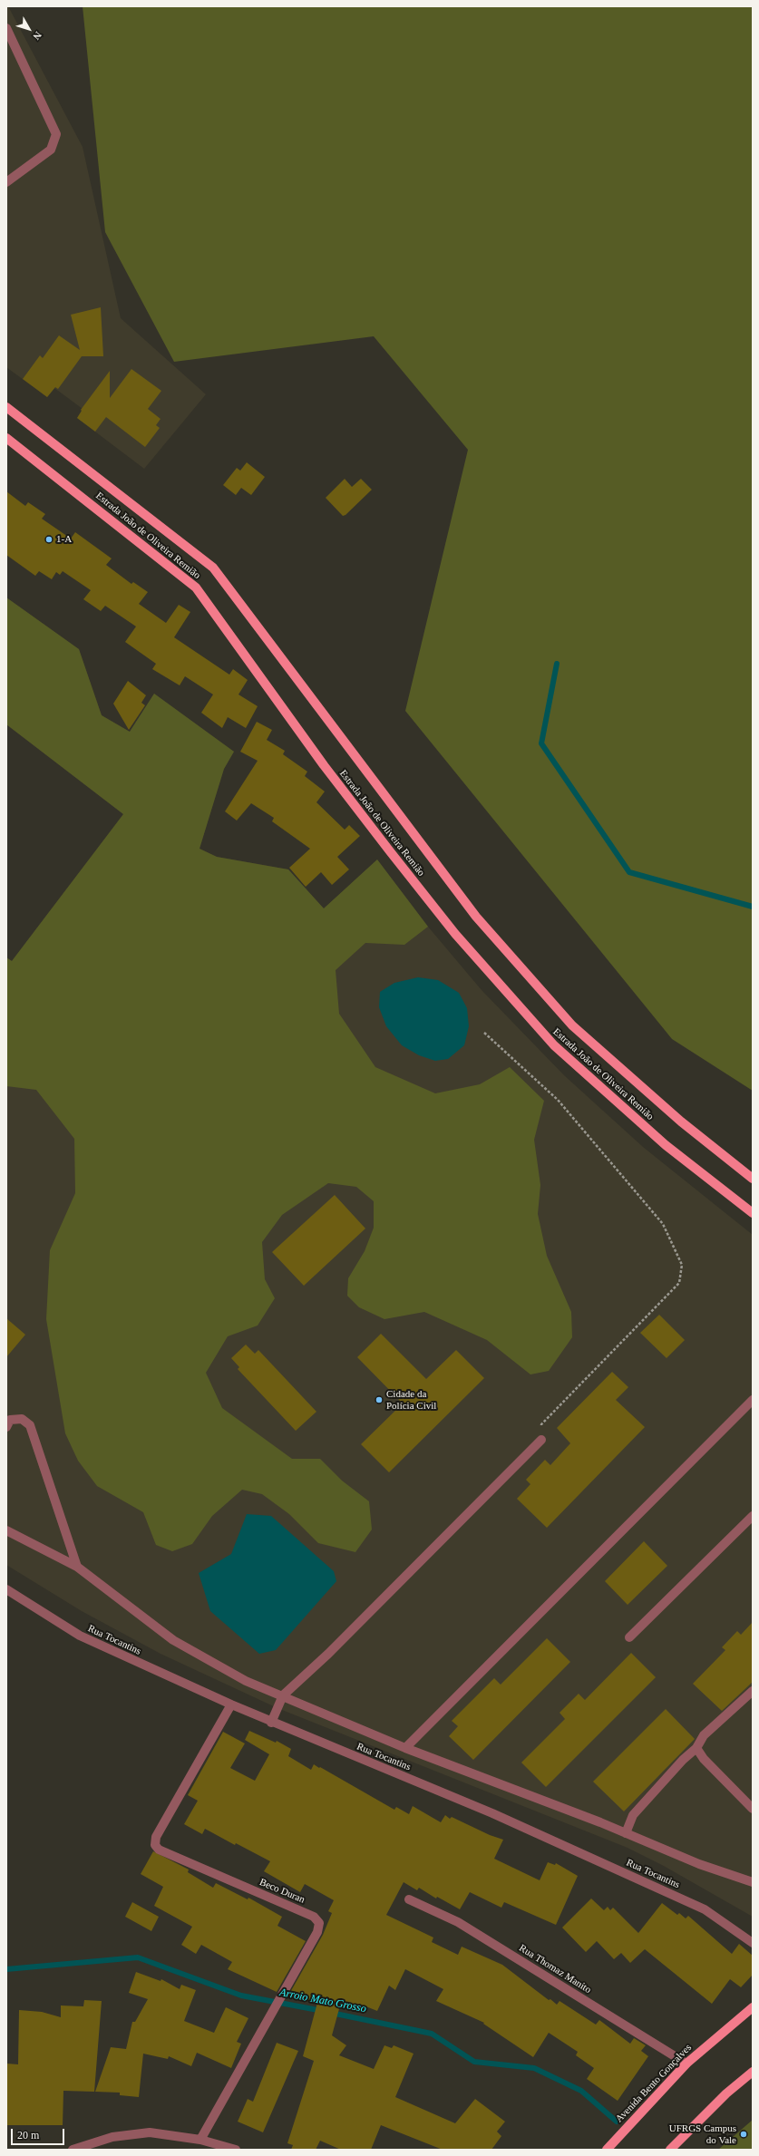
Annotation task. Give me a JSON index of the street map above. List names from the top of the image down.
{
  "streets": {
    "main road": ["Estrada João de Oliveira Remião", "Avenida Bento Gonçalves"],
    "street": ["Rua Tocantins", "Beco Duran", "Rua Thomaz Manito"]
  },
  "crossings": [
    ["Rua Tocantins", "Beco Duran"],
    ["Rua Thomaz Manito", "Avenida Bento Gonçalves"]
  ],
  "water": ["Arroio Mato Grosso"],
  "places": ["1-A", "Cidade da Polícia Civil", "UFRGS Campus do Vale"],
  "scale_bar": "20 m",
  "north": "bottom right"
}
